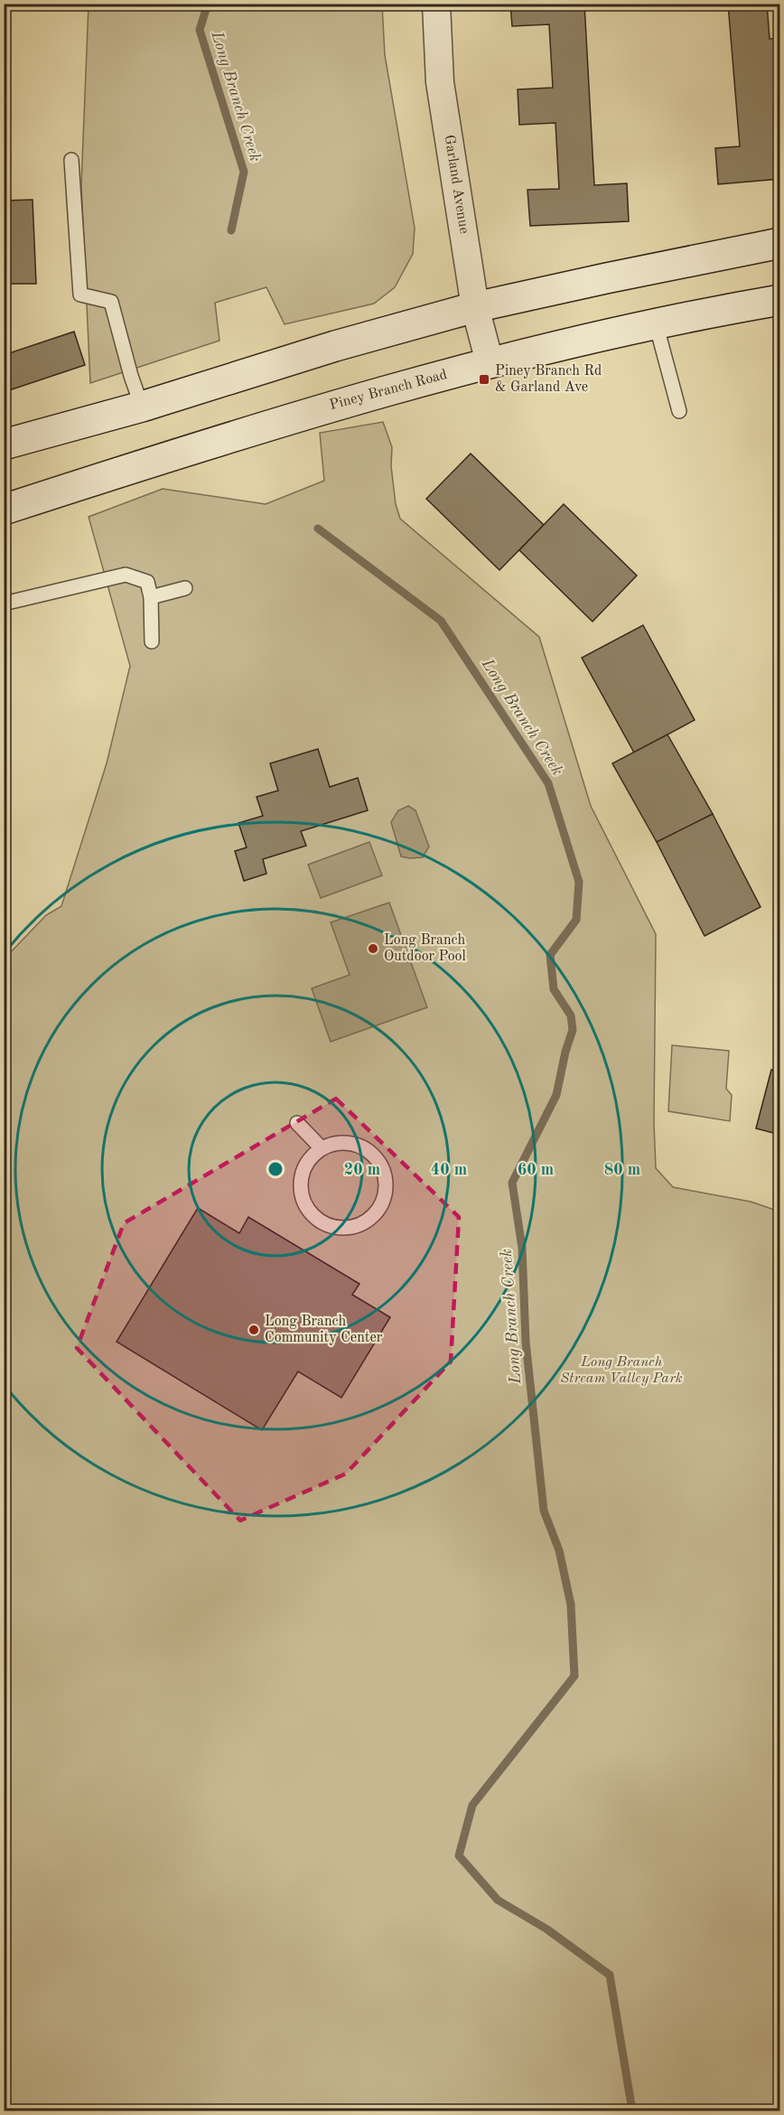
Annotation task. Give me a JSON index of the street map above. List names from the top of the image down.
{
  "streets": {
    "main road": ["Piney Branch Road"],
    "street": ["Garland Avenue"]
  },
  "crossings": [
    ["Garland Avenue", "Piney Branch Road"]
  ],
  "water": ["Long Branch Creek"],
  "parks": ["Long Branch Stream Valley Park"],
  "places": {
    "transit": ["Piney Branch Rd & Garland Ave"],
    "other": ["Long Branch Outdoor Pool", "Long Branch Community Center"]
  },
  "rings": [
    "20 m",
    "40 m",
    "60 m",
    "80 m"
  ]
}
